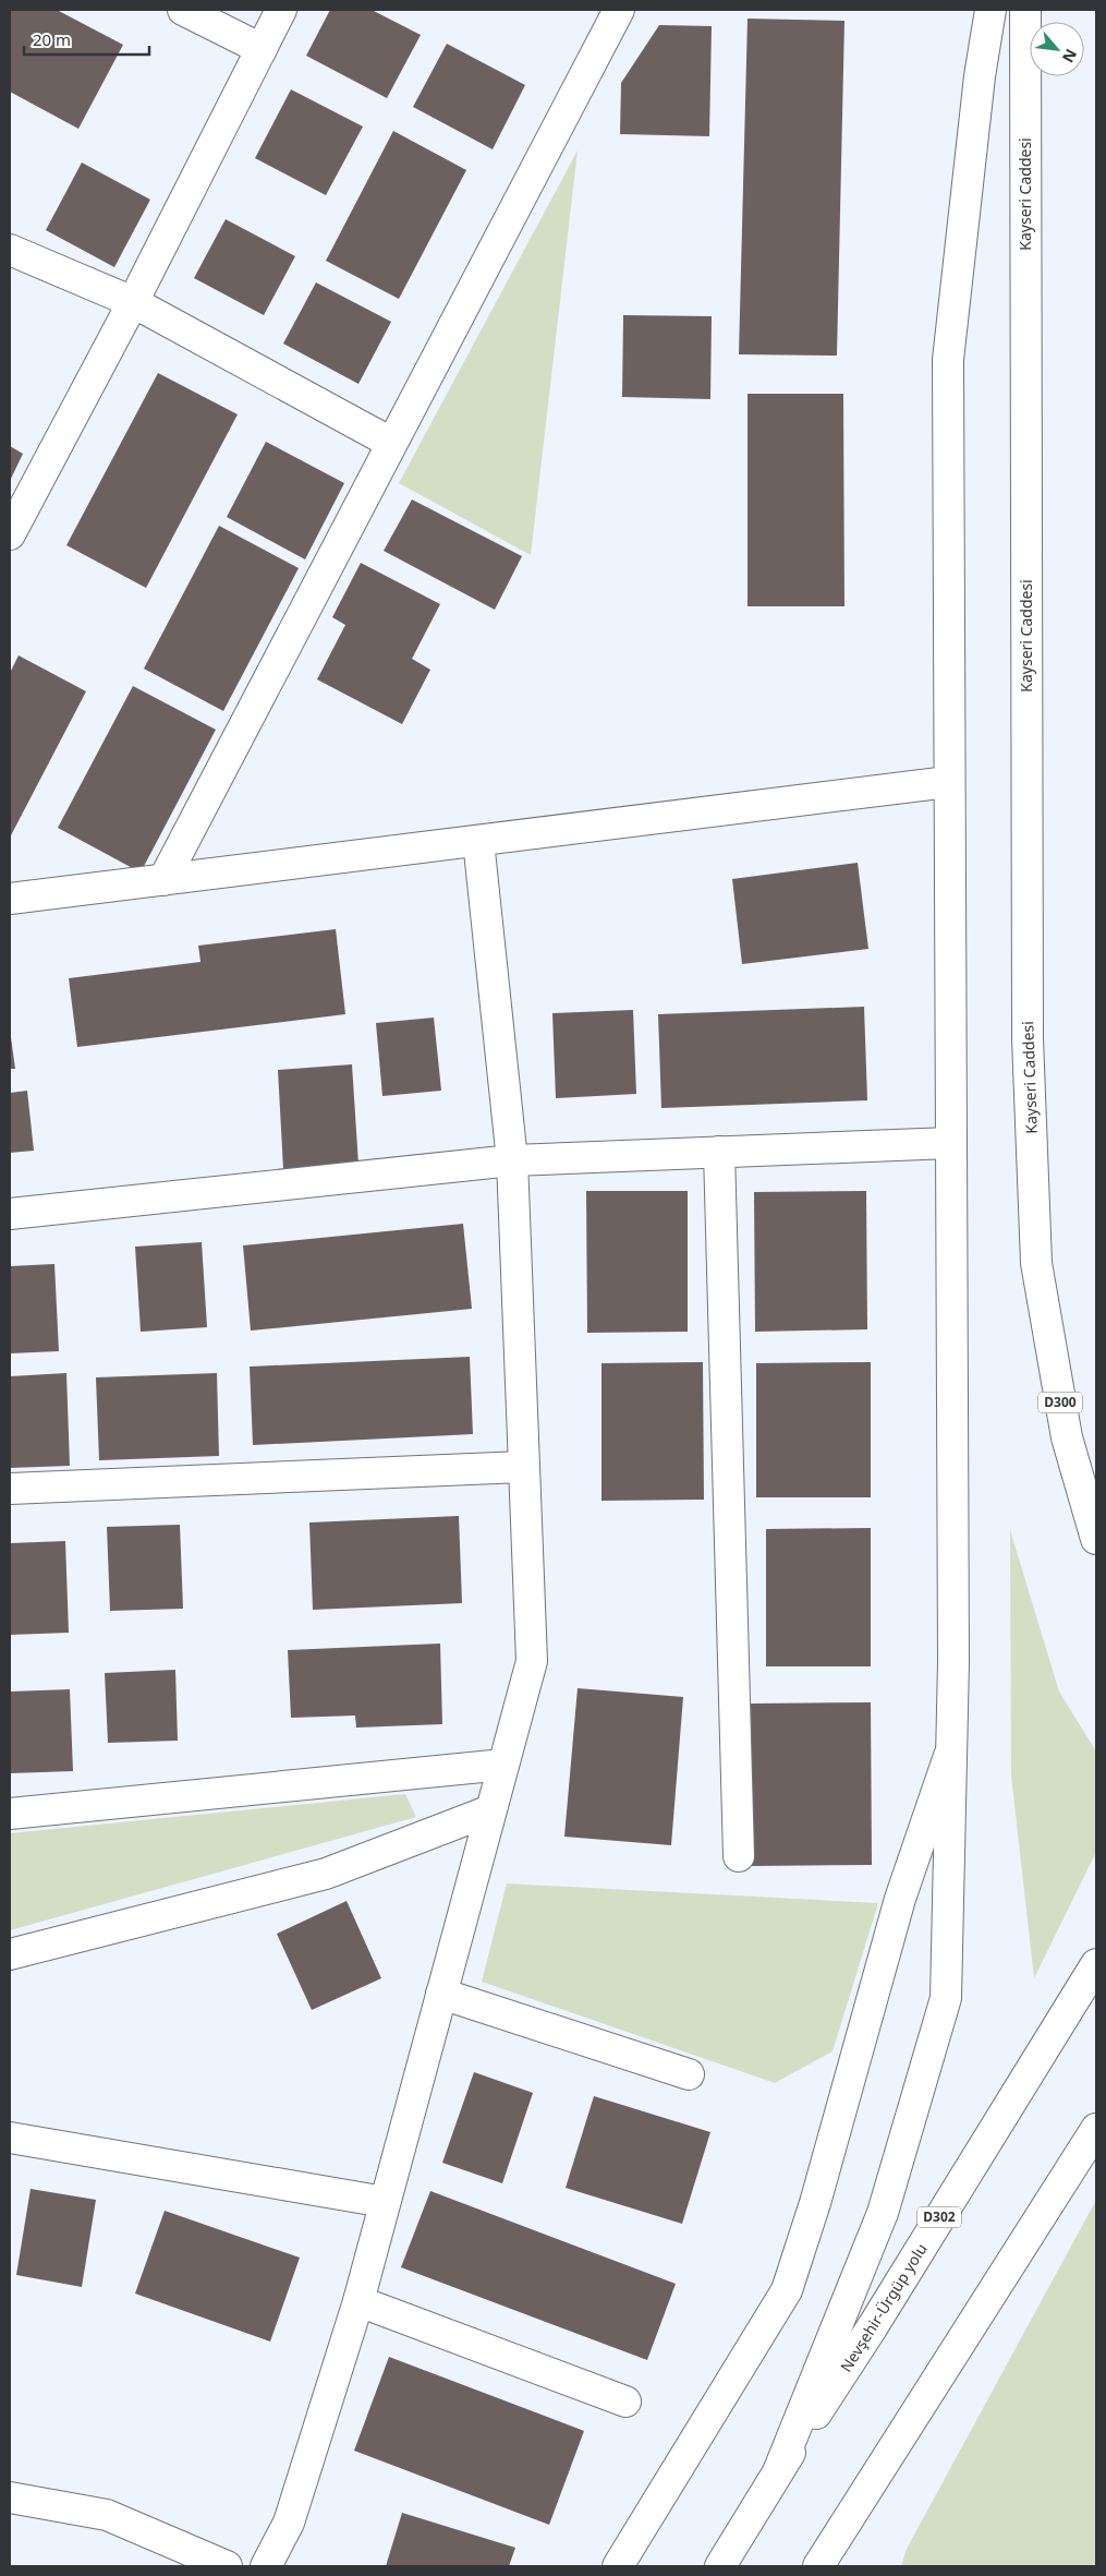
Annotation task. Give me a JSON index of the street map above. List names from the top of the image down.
{
  "streets": {
    "main road": [
      "Kayseri Caddesi",
      "D300",
      "D302",
      "Nevşehir-Ürgüp yolu"
    ]
  },
  "scale_bar": "20 m",
  "north": "bottom right"
}
